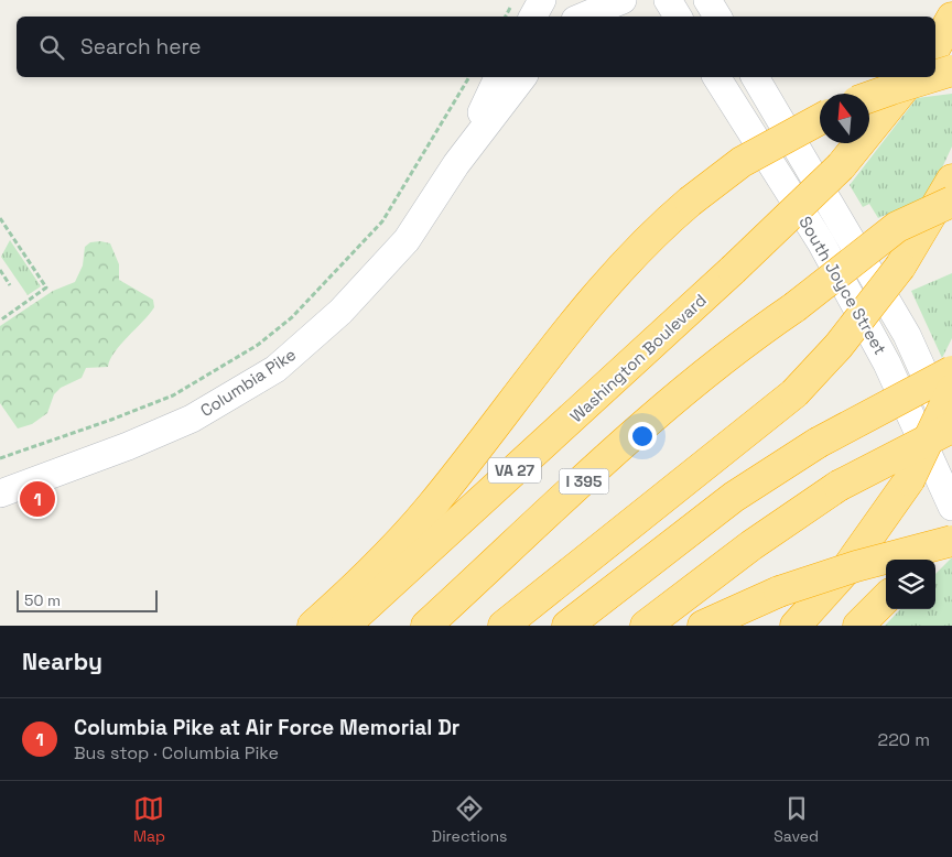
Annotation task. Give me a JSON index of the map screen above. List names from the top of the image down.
{
  "streets": {
    "highway": ["Washington Boulevard", "VA 27", "I 395"],
    "main road": ["South Joyce Street", "Columbia Pike"]
  },
  "scale_bar": "50 m",
  "north": "top",
  "page": {
    "search": "Search here",
    "pins": "1",
    "scale": "50 m",
    "heading": "Nearby",
    "list": [
      {
        "mark": "1",
        "name": "Columbia Pike at Air Force Memorial Dr",
        "note": "Bus stop · Columbia Pike",
        "value": "220 m"
      }
    ],
    "nav": ["Map", "Directions", "Saved"]
  }
}
